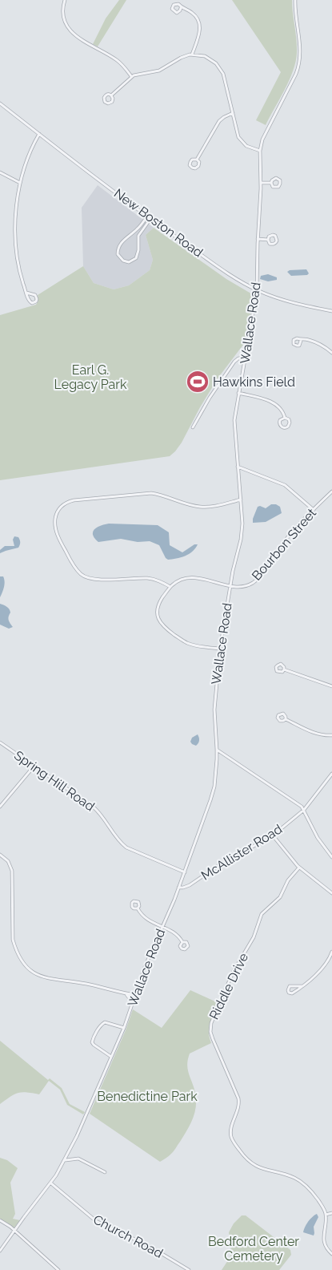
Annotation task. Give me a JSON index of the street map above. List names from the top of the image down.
{
  "streets": {
    "street": [
      "New Boston Road",
      "Wallace Road",
      "Bourbon Street",
      "Spring Hill Road",
      "McAllister Road",
      "Riddle Drive",
      "Church Road"
    ]
  },
  "crossings": [
    ["New Boston Road", "Wallace Road"],
    ["Wallace Road", "Bourbon Street"],
    ["Wallace Road", "Spring Hill Road"],
    ["Wallace Road", "McAllister Road"],
    ["Wallace Road", "Church Road"]
  ],
  "parks": ["Earl G. Legacy Park", "Benedictine Park", "Bedford Center Cemetery"],
  "places": {
    "sports": ["Hawkins Field"]
  }
}
